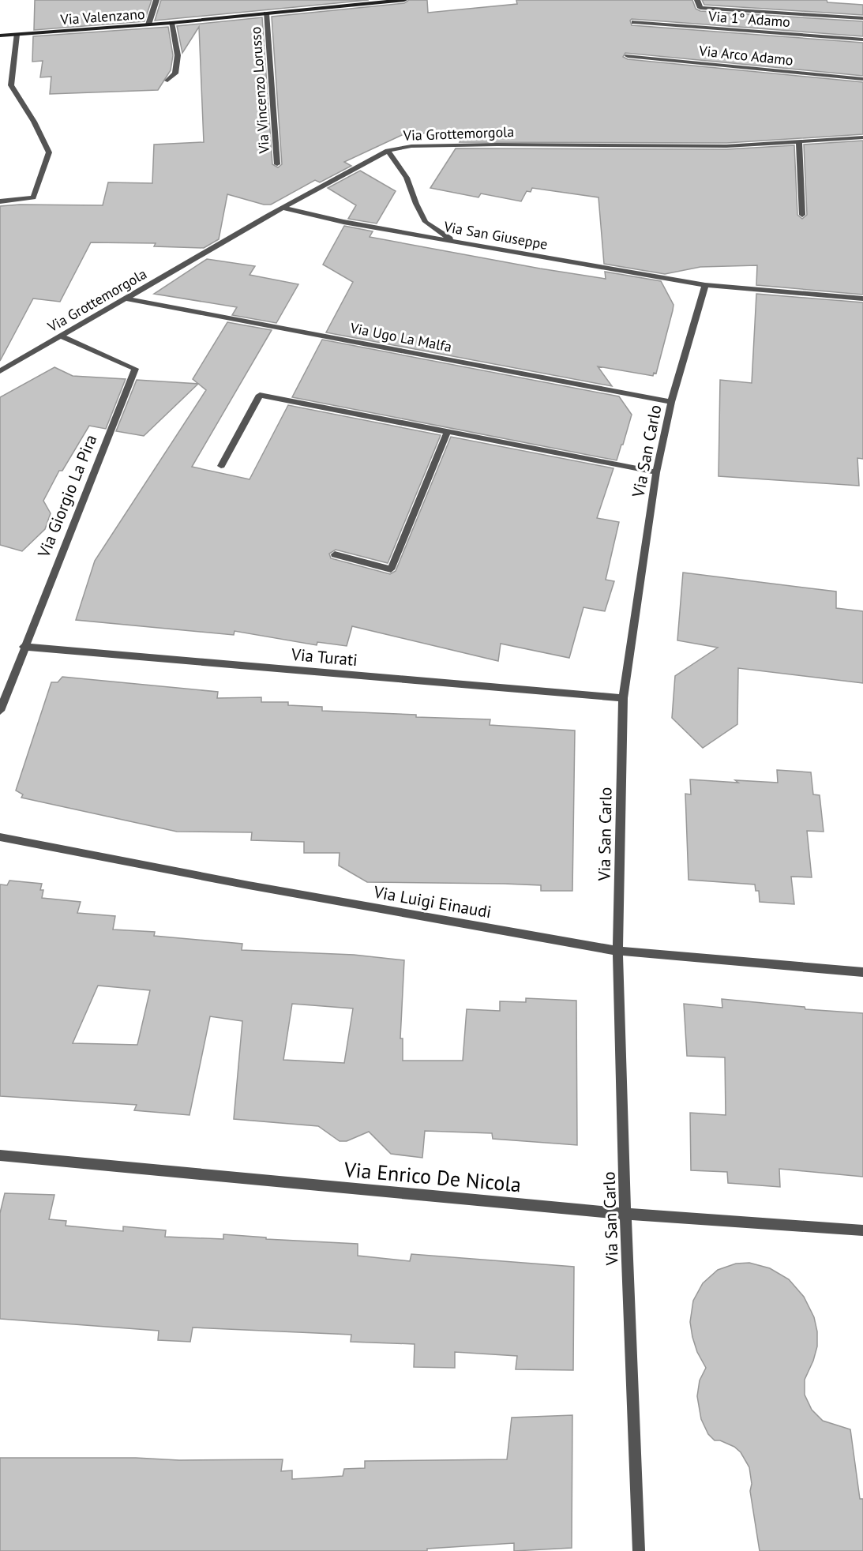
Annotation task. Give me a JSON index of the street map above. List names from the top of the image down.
{
  "streets": {
    "street": [
      "Via Valenzano",
      "Via 1° Adamo",
      "Via Arco Adamo",
      "Via Vincenzo Lorusso",
      "Via Grottemorgola",
      "Via San Giuseppe",
      "Via Ugo La Malfa",
      "Via San Carlo",
      "Via Giorgio La Pira",
      "Via Turati",
      "Via Luigi Einaudi",
      "Via Enrico De Nicola"
    ]
  },
  "crossings": [
    ["Via Valenzano", "Via Vincenzo Lorusso"],
    ["Via Grottemorgola", "Via San Giuseppe"],
    ["Via Grottemorgola", "Via Ugo La Malfa"],
    ["Via Grottemorgola", "Via Giorgio La Pira"],
    ["Via San Giuseppe", "Via San Carlo"],
    ["Via Ugo La Malfa", "Via San Carlo"],
    ["Via San Carlo", "Via Turati"],
    ["Via San Carlo", "Via Luigi Einaudi"],
    ["Via San Carlo", "Via Enrico De Nicola"],
    ["Via Giorgio La Pira", "Via Turati"]
  ]
}
